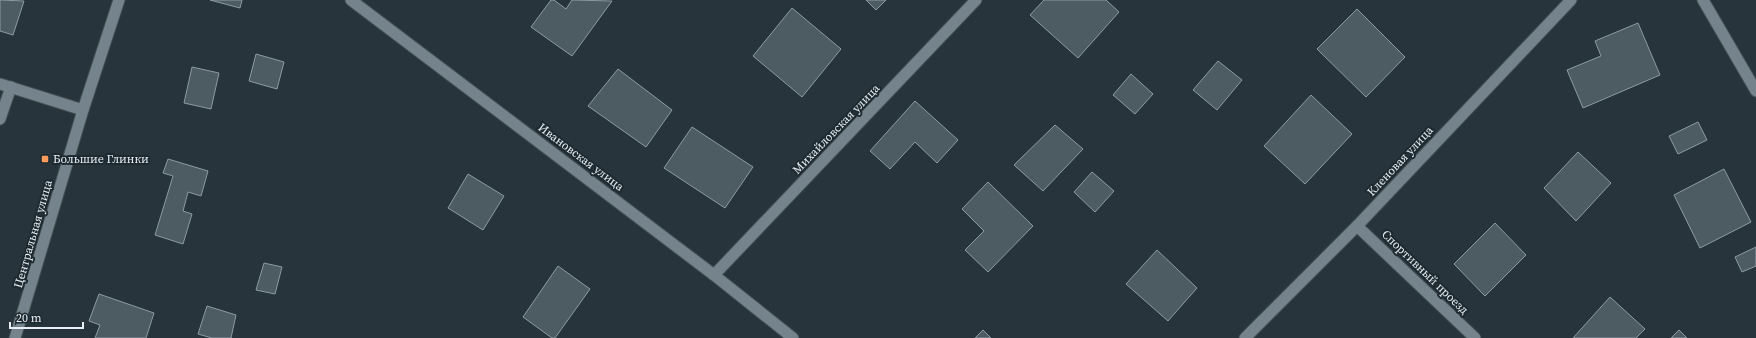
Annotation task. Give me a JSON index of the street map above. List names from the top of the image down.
{
  "streets": {
    "street": [
      "Михайловская улица",
      "Ивановская улица",
      "Кленовая улица",
      "Центральная улица",
      "Спортивный проезд"
    ]
  },
  "crossings": [
    ["Михайловская улица", "Ивановская улица"],
    ["Кленовая улица", "Спортивный проезд"]
  ],
  "places": {
    "transit": ["Большие Глинки"]
  },
  "scale_bar": "20 m"
}
